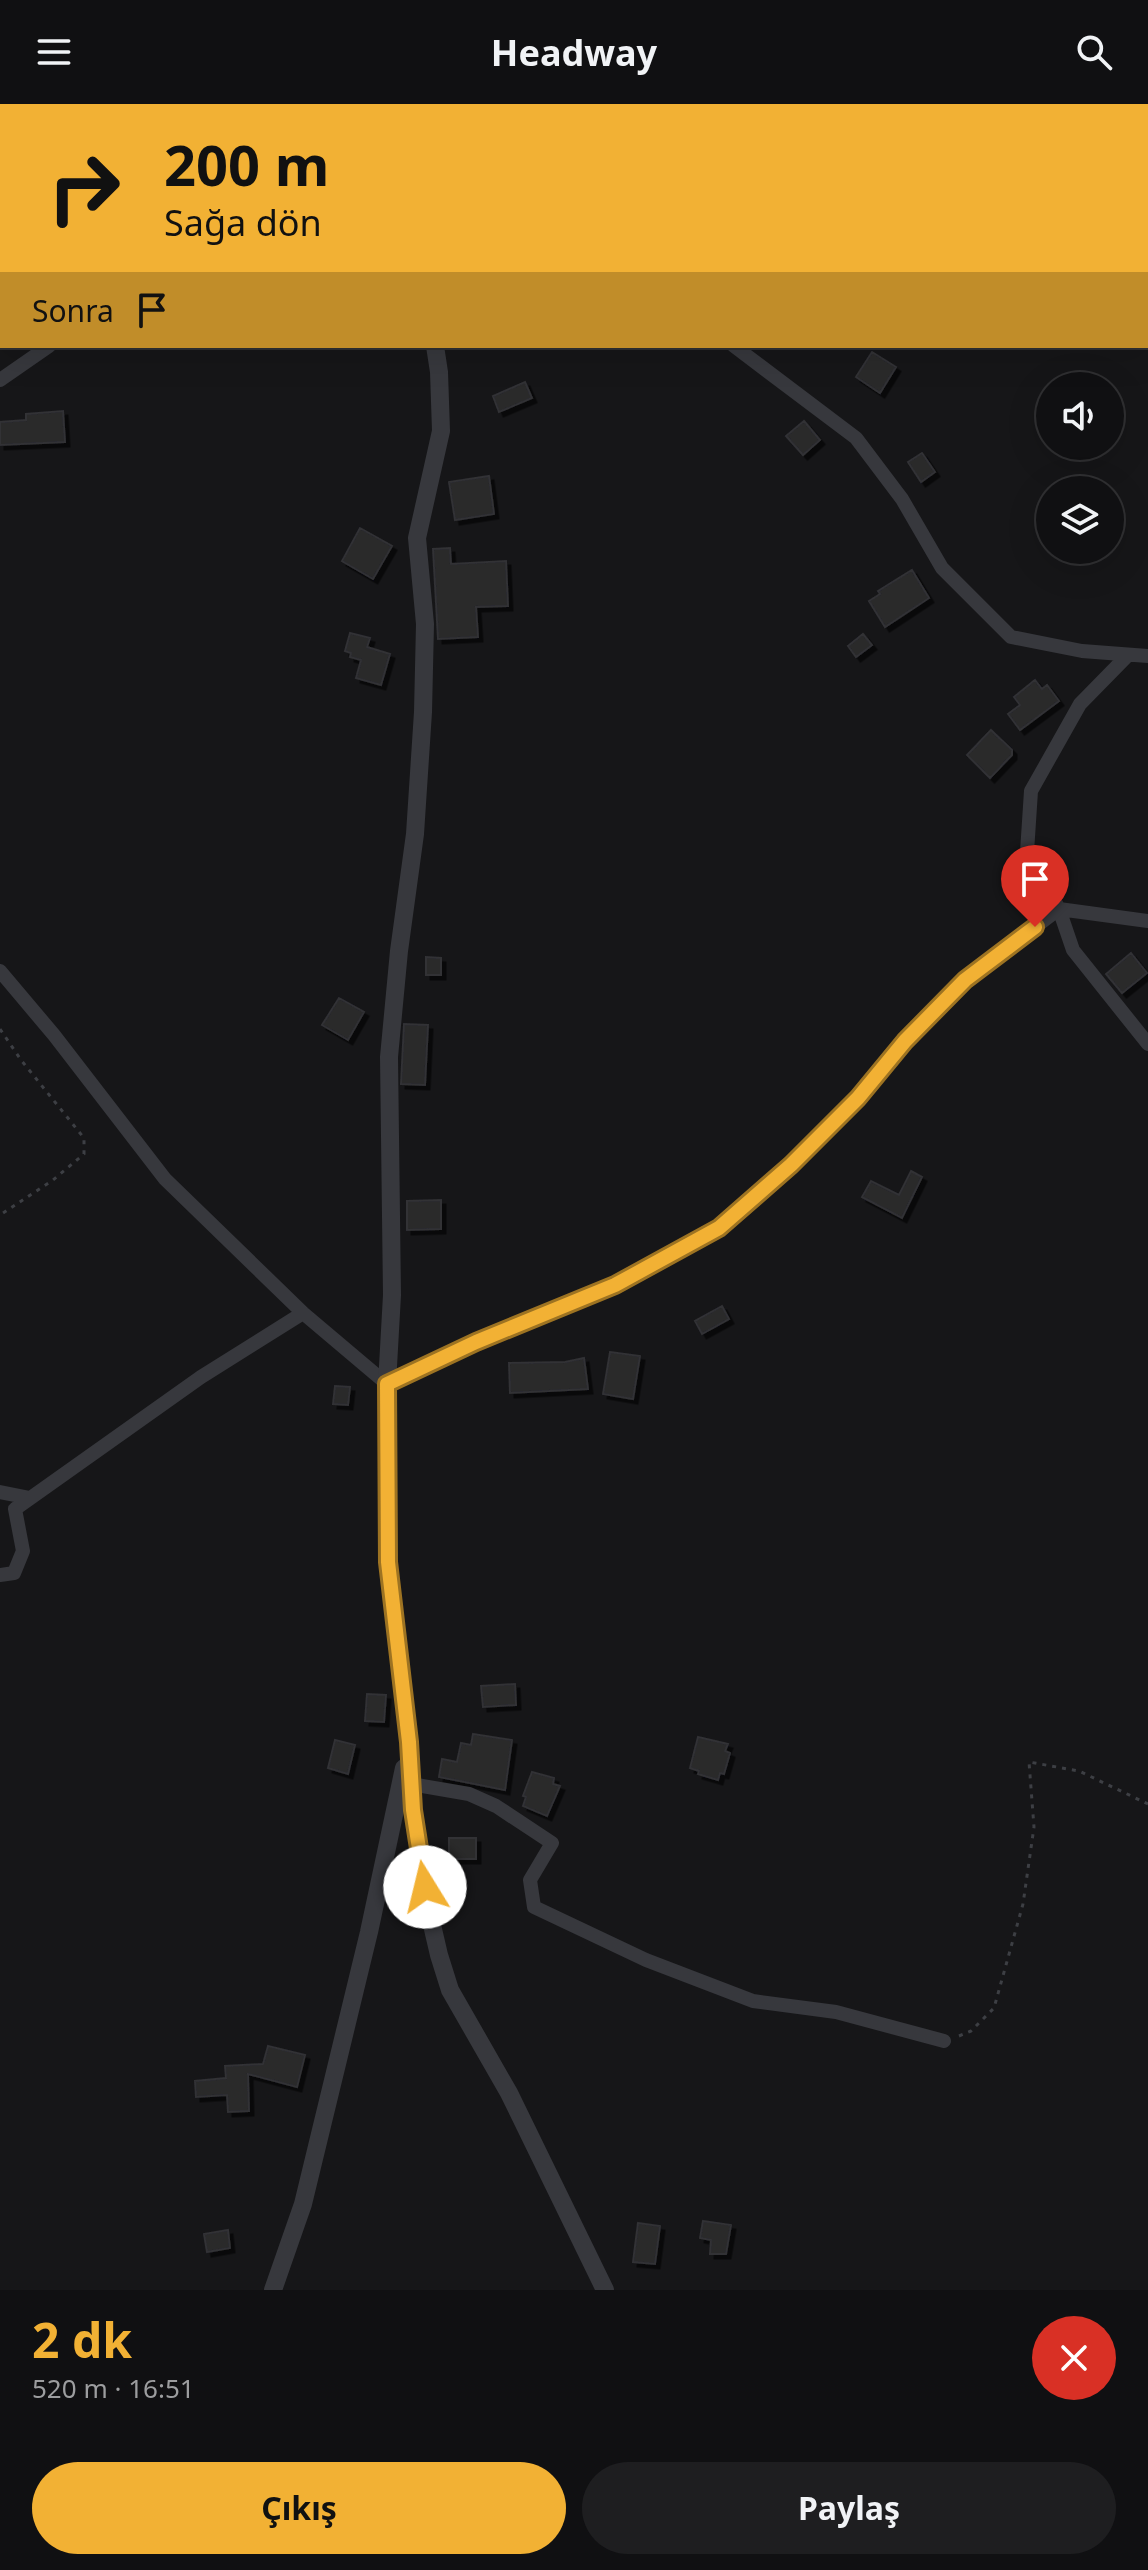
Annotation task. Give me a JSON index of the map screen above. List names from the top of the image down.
{
  "page": {
    "header": "Headway",
    "turn": ["200 m", "Sağa dön"],
    "then": "Sonra",
    "heading": ["2 dk", "520 m · 16:51"],
    "buttons": ["Çıkış", "Paylaş"]
  }
}
